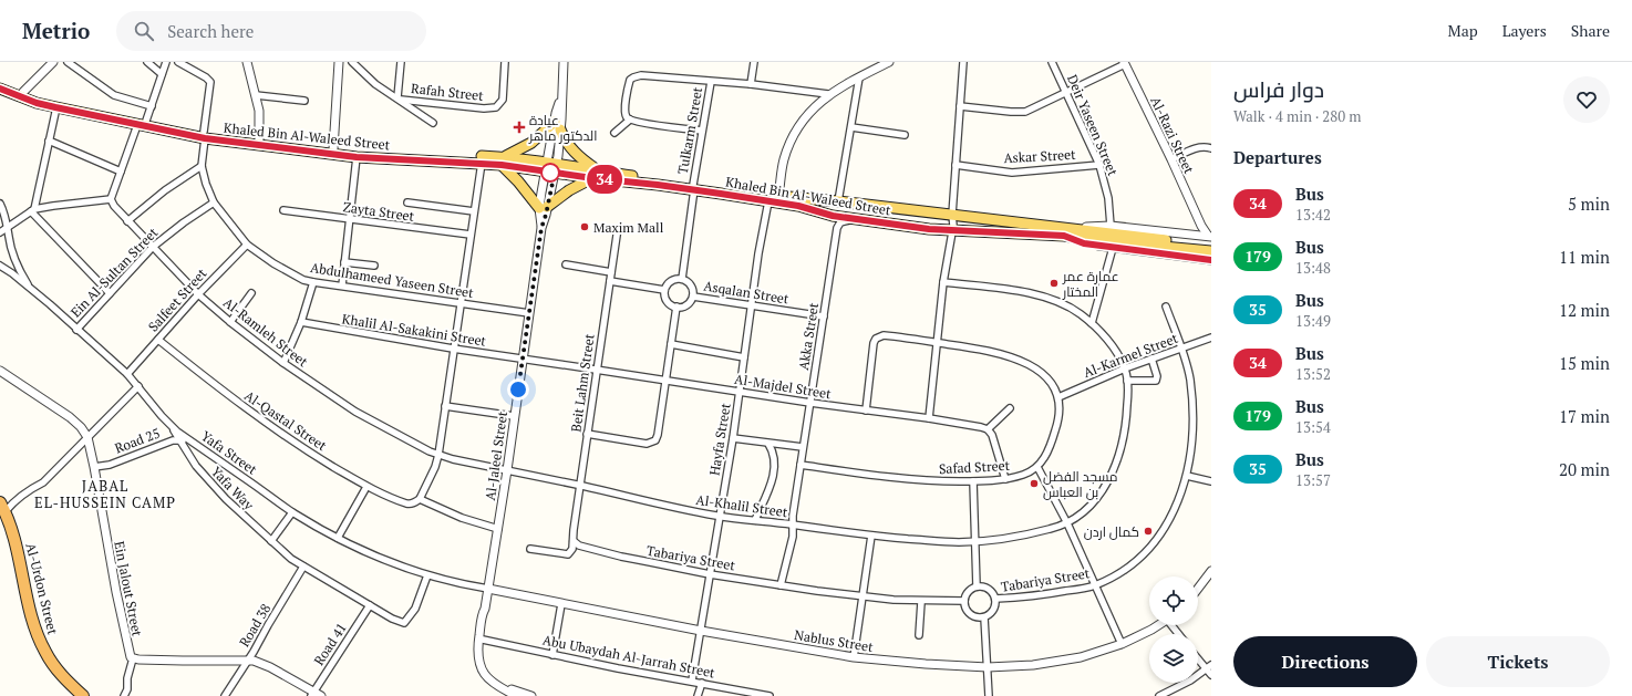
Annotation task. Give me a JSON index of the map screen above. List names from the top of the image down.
{
  "streets": {
    "highway": ["Al-Urdon Street"],
    "main road": ["Khaled Bin Al-Waleed Street"],
    "street": [
      "Rafah Street",
      "Deir Yaseen Street",
      "Tulkarm Street",
      "Al-Razi Street",
      "Askar Street",
      "Zayta Street",
      "Ein Al-Sultan Street",
      "Abdulhameed Yaseen Street",
      "Asqalan Street",
      "Salfeet Street",
      "Khalil Al-Sakakini Street",
      "Al-Ramleh Street",
      "Akka Street",
      "Al-Karmel Street",
      "Beit Lahm Street",
      "Al-Majdel Street",
      "Al-Qastal Street",
      "Hayfa Street",
      "Road 25",
      "Yafa Street",
      "Al-Jaleel Street",
      "Safad Street",
      "Yafa Way",
      "Al-Khalil Street",
      "Tabariya Street",
      "Ein Jalout Street",
      "Road 38",
      "Nablus Street",
      "Road 41",
      "Abu Ubaydah Al-Jarrah Street"
    ]
  },
  "crossings": [
    ["Deir Yaseen Street", "Khaled Bin Al-Waleed Street"],
    ["Deir Yaseen Street", "Askar Street"],
    ["Tulkarm Street", "Khaled Bin Al-Waleed Street"],
    ["Tulkarm Street", "Asqalan Street"],
    ["Al-Razi Street", "Khaled Bin Al-Waleed Street"],
    ["Khaled Bin Al-Waleed Street", "Abdulhameed Yaseen Street"],
    ["Khaled Bin Al-Waleed Street", "Akka Street"],
    ["Khaled Bin Al-Waleed Street", "Hayfa Street"],
    ["Khaled Bin Al-Waleed Street", "Al-Jaleel Street"],
    ["Ein Al-Sultan Street", "Abdulhameed Yaseen Street"],
    ["Ein Al-Sultan Street", "Al-Ramleh Street"],
    ["Ein Al-Sultan Street", "Yafa Street"],
    ["Abdulhameed Yaseen Street", "Salfeet Street"],
    ["Abdulhameed Yaseen Street", "Al-Jaleel Street"],
    ["Asqalan Street", "Akka Street"],
    ["Asqalan Street", "Hayfa Street"],
    ["Salfeet Street", "Al-Ramleh Street"],
    ["Salfeet Street", "Al-Qastal Street"],
    ["Salfeet Street", "Yafa Street"],
    ["Khalil Al-Sakakini Street", "Al-Majdel Street"],
    ["Khalil Al-Sakakini Street", "Al-Jaleel Street"],
    ["Al-Ramleh Street", "Al-Jaleel Street"],
    ["Al-Ramleh Street", "Al-Khalil Street"],
    ["Akka Street", "Al-Majdel Street"],
    ["Akka Street", "Safad Street"],
    ["Akka Street", "Al-Khalil Street"],
    ["Akka Street", "Tabariya Street"],
    ["Al-Karmel Street", "Tabariya Street"],
    ["Beit Lahm Street", "Al-Majdel Street"],
    ["Beit Lahm Street", "Al-Khalil Street"],
    ["Beit Lahm Street", "Tabariya Street"],
    ["Al-Majdel Street", "Hayfa Street"],
    ["Al-Majdel Street", "Al-Jaleel Street"],
    ["Hayfa Street", "Al-Khalil Street"],
    ["Hayfa Street", "Tabariya Street"],
    ["Hayfa Street", "Nablus Street"],
    ["Hayfa Street", "Abu Ubaydah Al-Jarrah Street"],
    ["Road 25", "Yafa Street"],
    ["Road 25", "Yafa Way"],
    ["Road 25", "Ein Jalout Street"],
    ["Yafa Street", "Al-Jaleel Street"],
    ["Yafa Street", "Yafa Way"],
    ["Yafa Street", "Nablus Street"],
    ["Al-Jaleel Street", "Al-Khalil Street"],
    ["Al-Jaleel Street", "Nablus Street"],
    ["Al-Jaleel Street", "Abu Ubaydah Al-Jarrah Street"],
    ["Yafa Way", "Road 38"],
    ["Yafa Way", "Road 41"]
  ],
  "districts": ["JABAL EL-HUSSEIN CAMP"],
  "places": {
    "health": ["عيادة الدكتور ماهر"],
    "other": [
      "Maxim Mall",
      "عمارة عمر المختار",
      "مسجد الفضل بن العباس",
      "كمال اردن"
    ]
  },
  "lines": ["bus line 34"],
  "page": {
    "header": "Metrio",
    "search": "Search here",
    "nav": ["Map", "Layers", "Share"],
    "on_map": "34",
    "heading": [
      ["دوار فراس", "Walk · 4 min · 280 m"],
      "Departures"
    ],
    "list": [
      {
        "mark": "34",
        "name": "Bus",
        "note": "13:42",
        "value": "5 min"
      },
      {
        "mark": "179",
        "name": "Bus",
        "note": "13:48",
        "value": "11 min"
      },
      {
        "mark": "35",
        "name": "Bus",
        "note": "13:49",
        "value": "12 min"
      },
      {
        "mark": "34",
        "name": "Bus",
        "note": "13:52",
        "value": "15 min"
      },
      {
        "mark": "179",
        "name": "Bus",
        "note": "13:54",
        "value": "17 min"
      },
      {
        "mark": "35",
        "name": "Bus",
        "note": "13:57",
        "value": "20 min"
      }
    ],
    "buttons": ["Directions", "Tickets"]
  }
}
